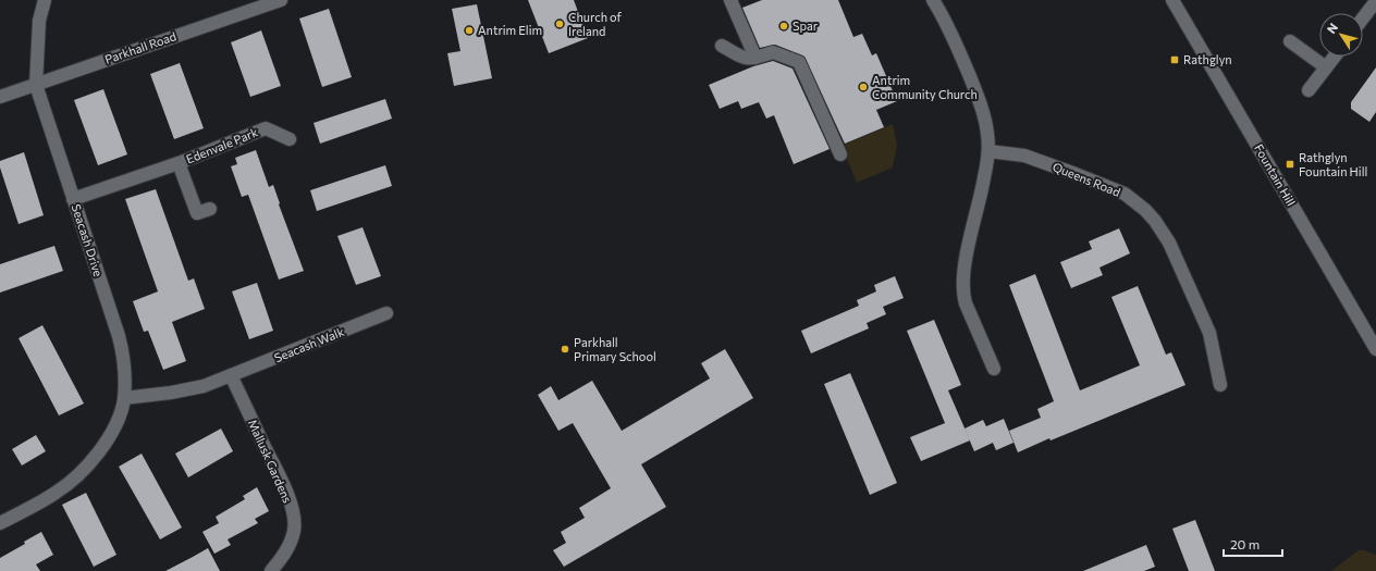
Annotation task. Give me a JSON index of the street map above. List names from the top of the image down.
{
  "streets": {
    "street": [
      "Parkhall Road",
      "Edenvale Park",
      "Fountain Hill",
      "Queens Road",
      "Seacash Drive",
      "Seacash Walk",
      "Mallusk Gardens"
    ]
  },
  "crossings": [
    ["Parkhall Road", "Seacash Drive"],
    ["Edenvale Park", "Seacash Drive"],
    ["Seacash Walk", "Mallusk Gardens"]
  ],
  "places": {
    "other": [
      "Church of Ireland",
      "Spar",
      "Antrim Elim",
      "Antrim Community Church",
      "Parkhall Primary School"
    ],
    "transit": ["Rathglyn", "Rathglyn Fountain Hill"]
  },
  "scale_bar": "20 m",
  "north": "top left"
}
